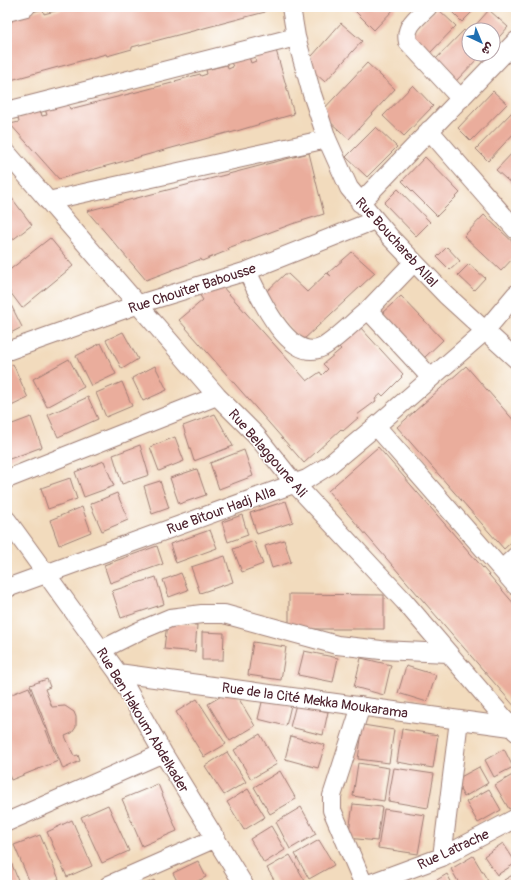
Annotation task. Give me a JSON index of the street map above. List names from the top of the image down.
{
  "streets": {
    "street": [
      "Rue Bouchareb Allal",
      "Rue Chouiter Babousse",
      "Rue Belaggoune Ali",
      "Rue Bitour Hadj Alla",
      "Rue de la Cité Mekka Moukarama",
      "Rue Ben Hakoum Abdelkader",
      "Rue Latrache"
    ]
  },
  "crossings": [
    ["Rue Bouchareb Allal", "Rue Chouiter Babousse"],
    ["Rue Bouchareb Allal", "Rue Bitour Hadj Alla"],
    ["Rue Chouiter Babousse", "Rue Belaggoune Ali"],
    ["Rue Belaggoune Ali", "Rue Bitour Hadj Alla"],
    ["Rue Belaggoune Ali", "Rue de la Cité Mekka Moukarama"],
    ["Rue Bitour Hadj Alla", "Rue Ben Hakoum Abdelkader"],
    ["Rue de la Cité Mekka Moukarama", "Rue Ben Hakoum Abdelkader"]
  ],
  "north": "bottom right"
}
